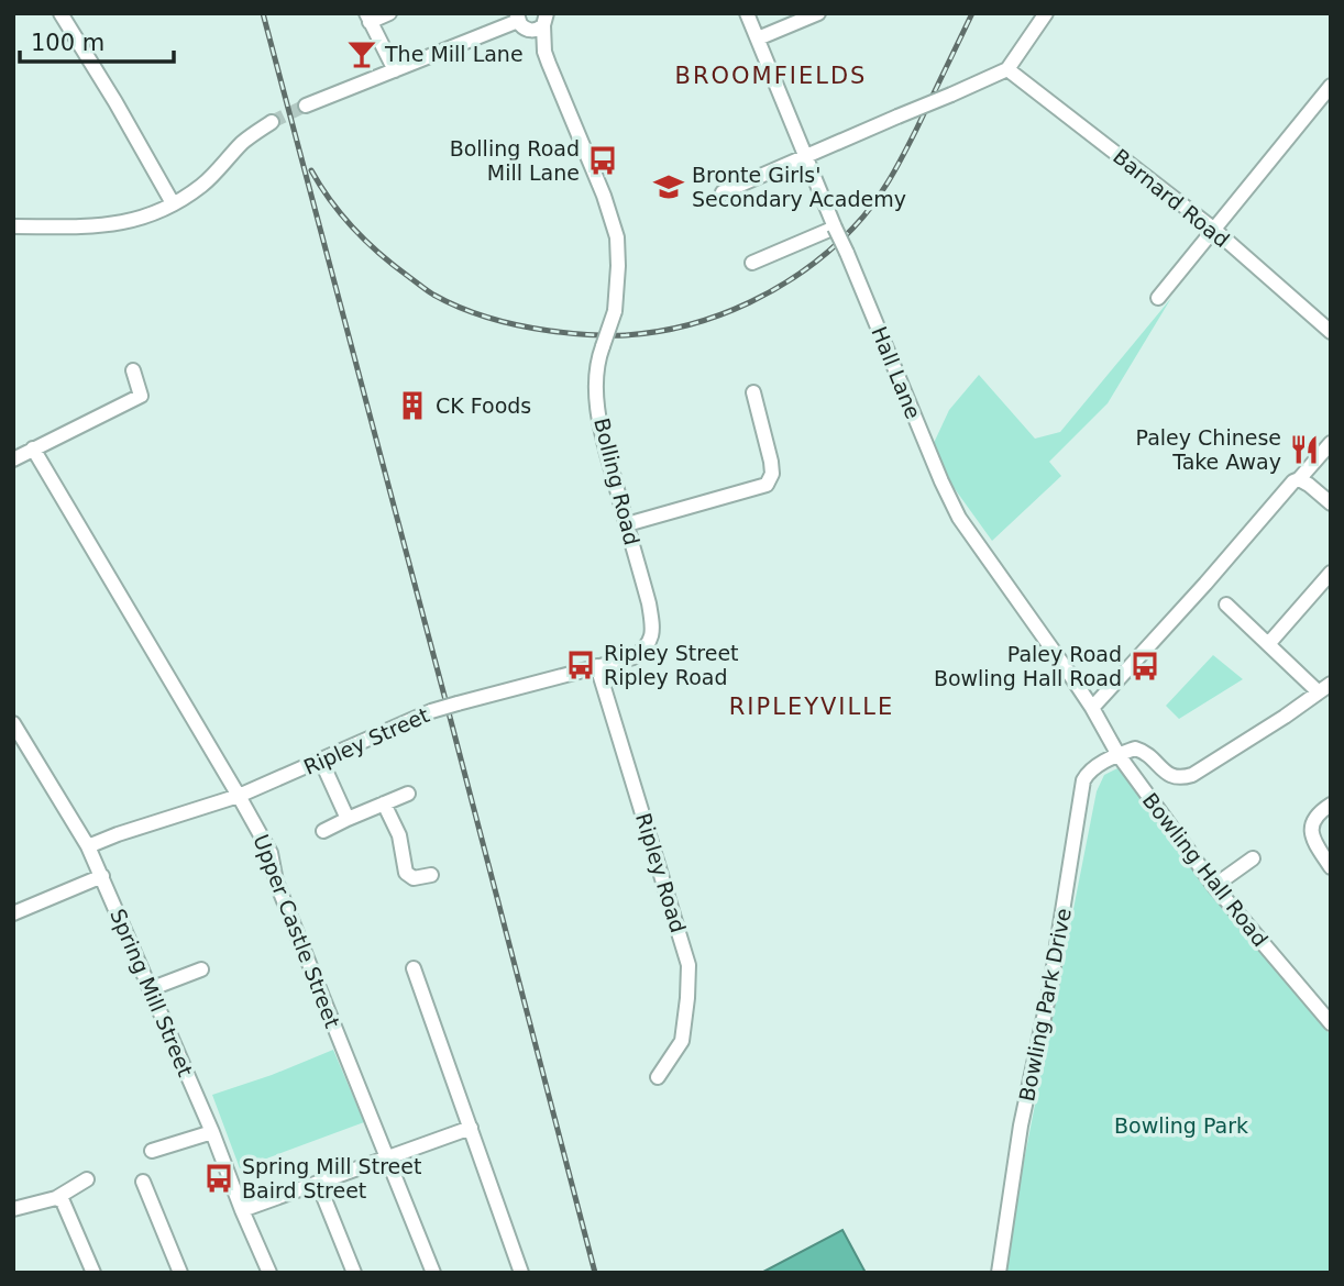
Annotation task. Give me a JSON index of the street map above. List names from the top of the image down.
{
  "streets": {
    "street": [
      "Barnard Road",
      "Hall Lane",
      "Bolling Road",
      "Ripley Street",
      "Bowling Hall Road",
      "Ripley Road",
      "Upper Castle Street",
      "Spring Mill Street",
      "Bowling Park Drive"
    ]
  },
  "crossings": [
    ["Hall Lane", "Bowling Hall Road"],
    ["Bolling Road", "Ripley Street"],
    ["Ripley Street", "Ripley Road"],
    ["Ripley Street", "Upper Castle Street"],
    ["Ripley Street", "Spring Mill Street"],
    ["Bowling Hall Road", "Bowling Park Drive"]
  ],
  "districts": ["BROOMFIELDS", "RIPLEYVILLE"],
  "parks": ["Bowling Park"],
  "places": {
    "bar": ["The Mill Lane"],
    "bus stop": [
      "Bolling Road Mill Lane",
      "Ripley Street Ripley Road",
      "Paley Road Bowling Hall Road",
      "Spring Mill Street Baird Street"
    ],
    "school or university": ["Bronte Girls' Secondary Academy"],
    "building": ["CK Foods"],
    "restaurant": ["Paley Chinese Take Away"]
  },
  "scale_bar": "100 m"
}
